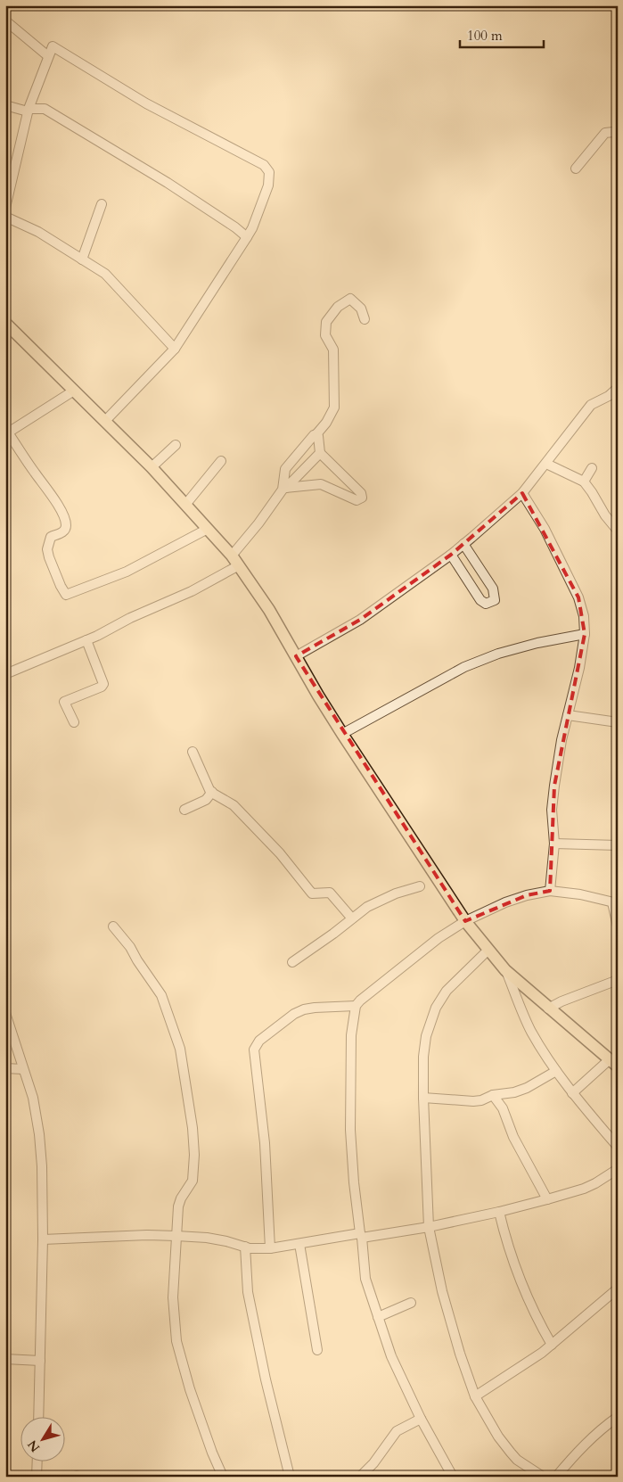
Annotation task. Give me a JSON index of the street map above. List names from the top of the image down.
{
  "scale_bar": "100 m",
  "north": "bottom left"
}
